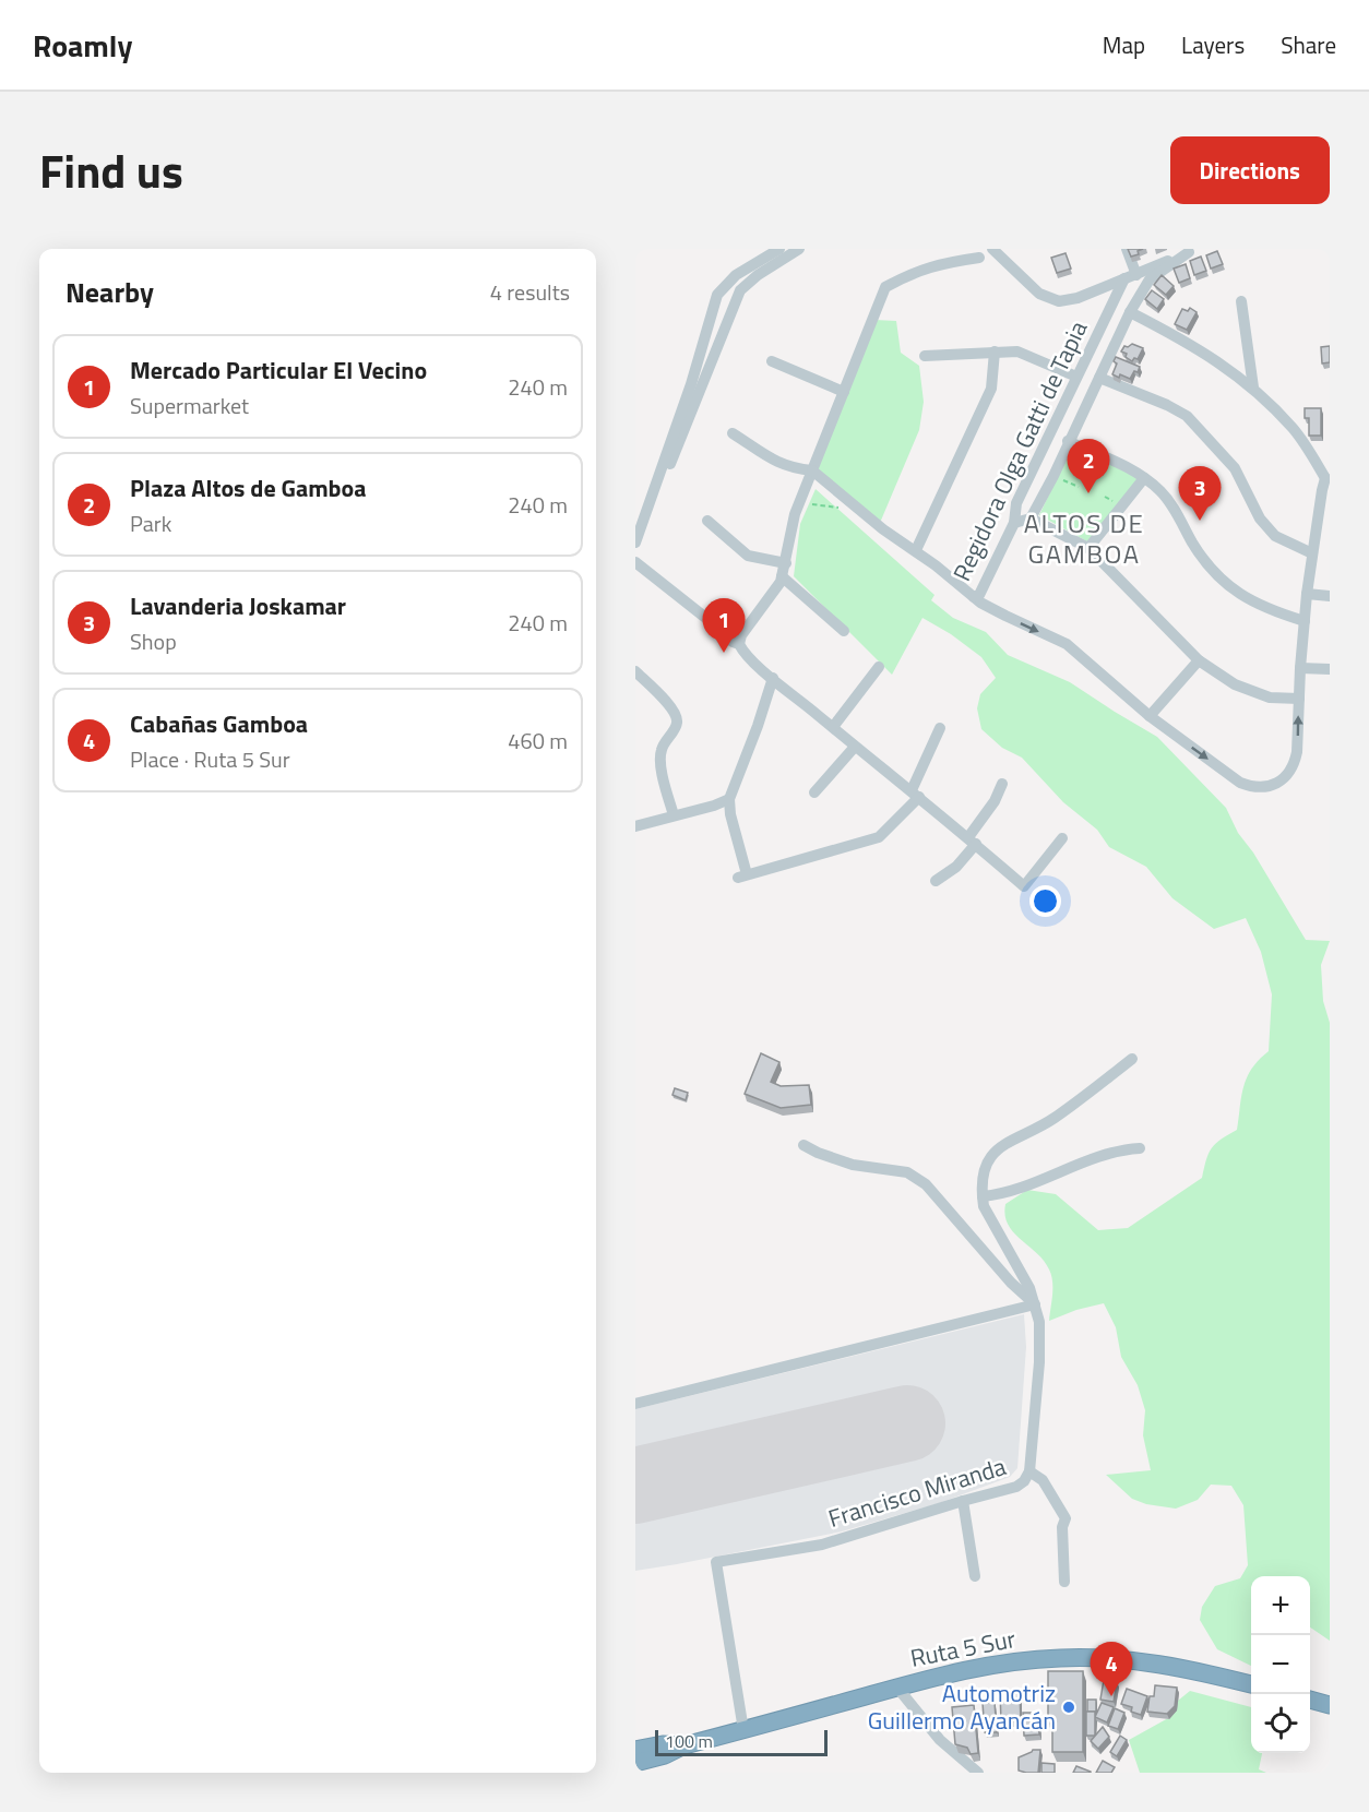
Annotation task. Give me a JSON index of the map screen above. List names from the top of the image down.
{
  "streets": {
    "highway": ["Ruta 5 Sur"],
    "street": ["Regidora Olga Gatti de Tapia", "Francisco Miranda"]
  },
  "crossings": [
    ["Francisco Miranda", "Ruta 5 Sur"]
  ],
  "districts": ["ALTOS DE GAMBOA"],
  "places": ["Automotriz Guillermo Ayancán"],
  "scale_bar": "100 m",
  "page": {
    "header": "Roamly",
    "nav": ["Map", "Layers", "Share"],
    "title": "Find us",
    "buttons": "Directions",
    "heading": ["Nearby", "4 results"],
    "list": [
      {
        "mark": "1",
        "name": "Mercado Particular El Vecino",
        "note": "Supermarket",
        "value": "240 m"
      },
      {
        "mark": "2",
        "name": "Plaza Altos de Gamboa",
        "note": "Park",
        "value": "240 m"
      },
      {
        "mark": "3",
        "name": "Lavanderia Joskamar",
        "note": "Shop",
        "value": "240 m"
      },
      {
        "mark": "4",
        "name": "Cabañas Gamboa",
        "note": "Place · Ruta 5 Sur",
        "value": "460 m"
      }
    ],
    "pins": [
      "2",
      "3",
      "1",
      "4"
    ],
    "map_buttons": ["+", "−"],
    "scale": "100 m"
  }
}
